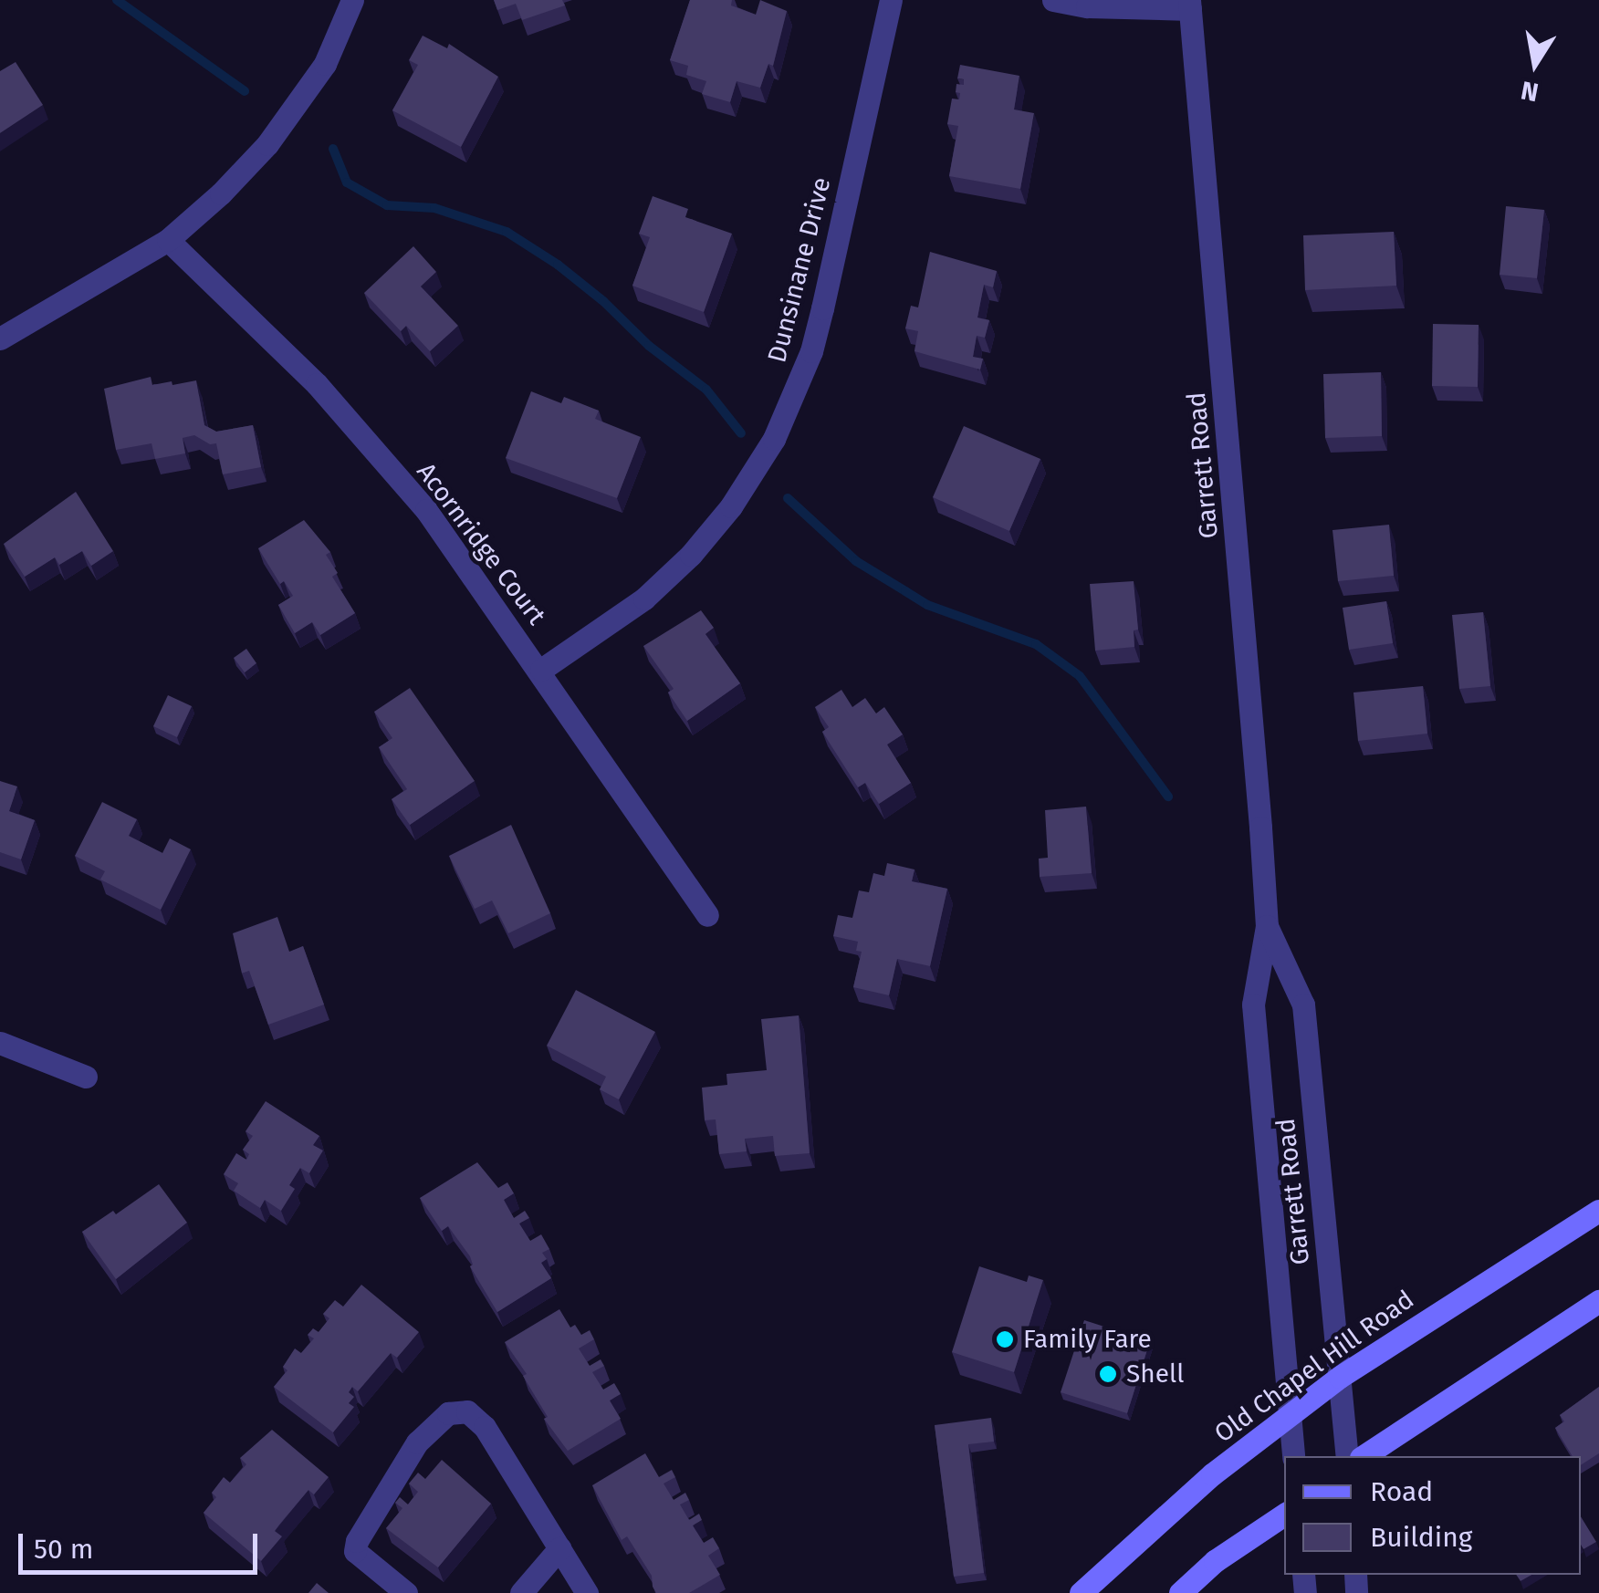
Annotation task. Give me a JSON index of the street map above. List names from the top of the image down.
{
  "streets": {
    "main road": ["Old Chapel Hill Road"],
    "street": ["Dunsinane Drive", "Garrett Road", "Acornridge Court"]
  },
  "crossings": [
    ["Dunsinane Drive", "Acornridge Court"],
    ["Garrett Road", "Old Chapel Hill Road"]
  ],
  "places": ["Family Fare", "Shell"],
  "legend": ["Road", "Building"],
  "scale_bar": "50 m",
  "north": "bottom"
}
